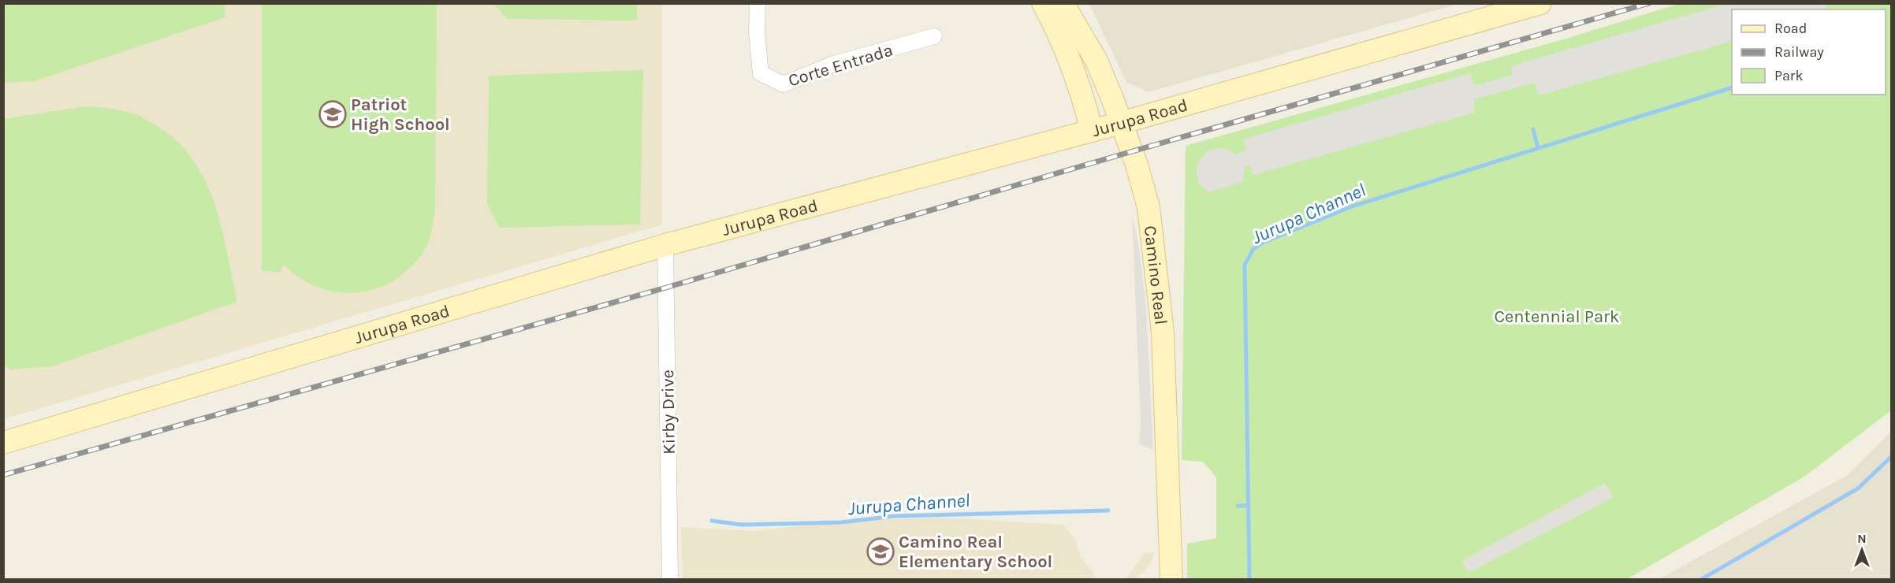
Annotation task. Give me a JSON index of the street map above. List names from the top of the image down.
{
  "streets": {
    "street": [
      "Corte Entrada",
      "Jurupa Road",
      "Camino Real",
      "Kirby Drive"
    ]
  },
  "crossings": [
    ["Jurupa Road", "Camino Real"],
    ["Jurupa Road", "Kirby Drive"]
  ],
  "water": ["Jurupa Channel"],
  "parks": ["Centennial Park"],
  "places": {
    "school or university": ["Patriot High School", "Camino Real Elementary School"]
  },
  "legend": ["Road", "Railway", "Park"],
  "north": "top"
}
